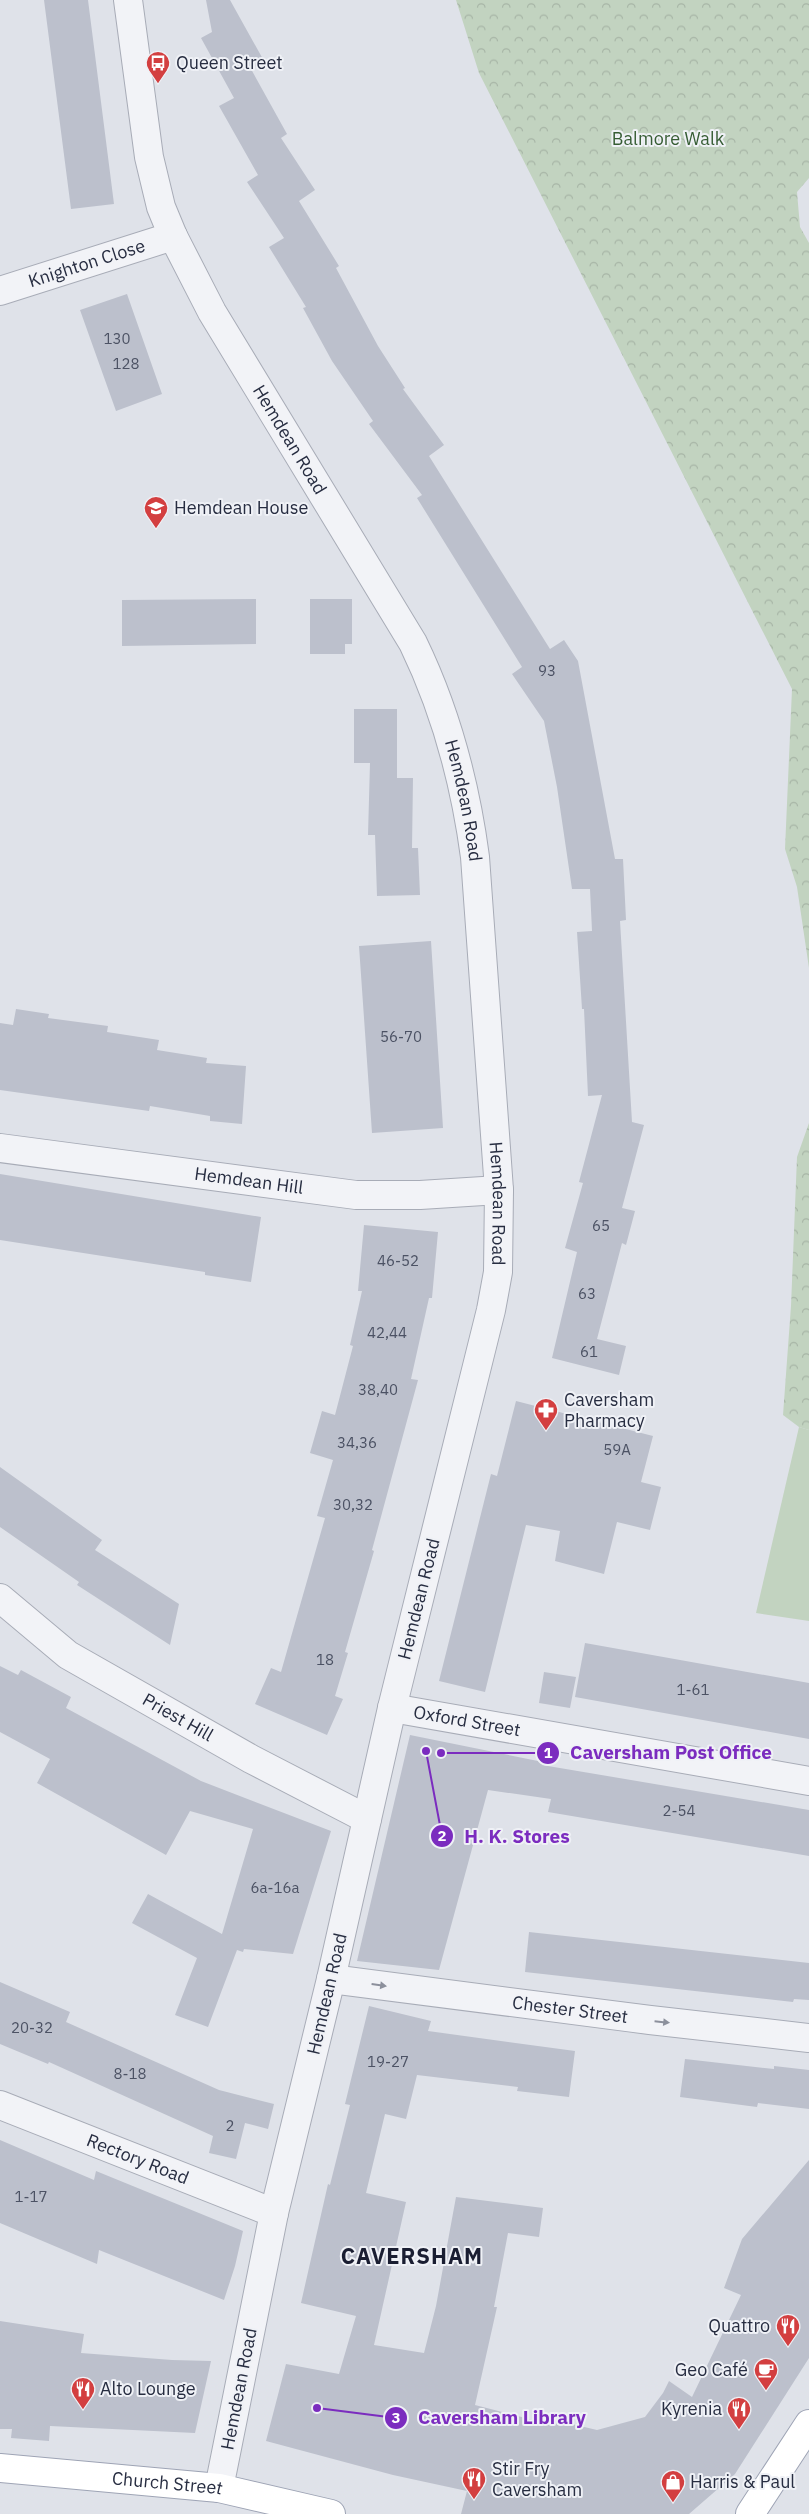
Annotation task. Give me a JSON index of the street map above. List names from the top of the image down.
{
  "streets": {
    "main road": ["Church Street"],
    "street": [
      "Knighton Close",
      "Hemdean Road",
      "Hemdean Hill",
      "Priest Hill",
      "Oxford Street",
      "Chester Street",
      "Rectory Road"
    ]
  },
  "crossings": [
    ["Knighton Close", "Hemdean Road"],
    ["Hemdean Road", "Hemdean Hill"],
    ["Hemdean Road", "Priest Hill"],
    ["Hemdean Road", "Oxford Street"],
    ["Hemdean Road", "Chester Street"],
    ["Hemdean Road", "Rectory Road"],
    ["Hemdean Road", "Church Street"]
  ],
  "one_way": ["Chester Street"],
  "districts": ["CAVERSHAM"],
  "parks": ["Balmore Walk"],
  "places": {
    "bus stop": ["Queen Street"],
    "school or university": ["Hemdean House"],
    "pharmacy": ["Caversham Pharmacy"],
    "other": ["H. K. Stores", "Caversham Post Office", "Caversham Library"],
    "restaurant": [
      "Quattro",
      "Alto Lounge",
      "Kyrenia",
      "Stir Fry Caversham"
    ],
    "cafe": ["Geo Café"],
    "shop": ["Harris & Paul"]
  },
  "house_numbers": [
    "130",
    "128",
    "93",
    "56-70",
    "65",
    "46-52",
    "63",
    "42,44",
    "61",
    "38,40",
    "34,36",
    "59A",
    "30,32",
    "18",
    "1-61",
    "2-54",
    "6a-16a",
    "20-32",
    "19-27",
    "8-18",
    "2",
    "1-17"
  ]
}
